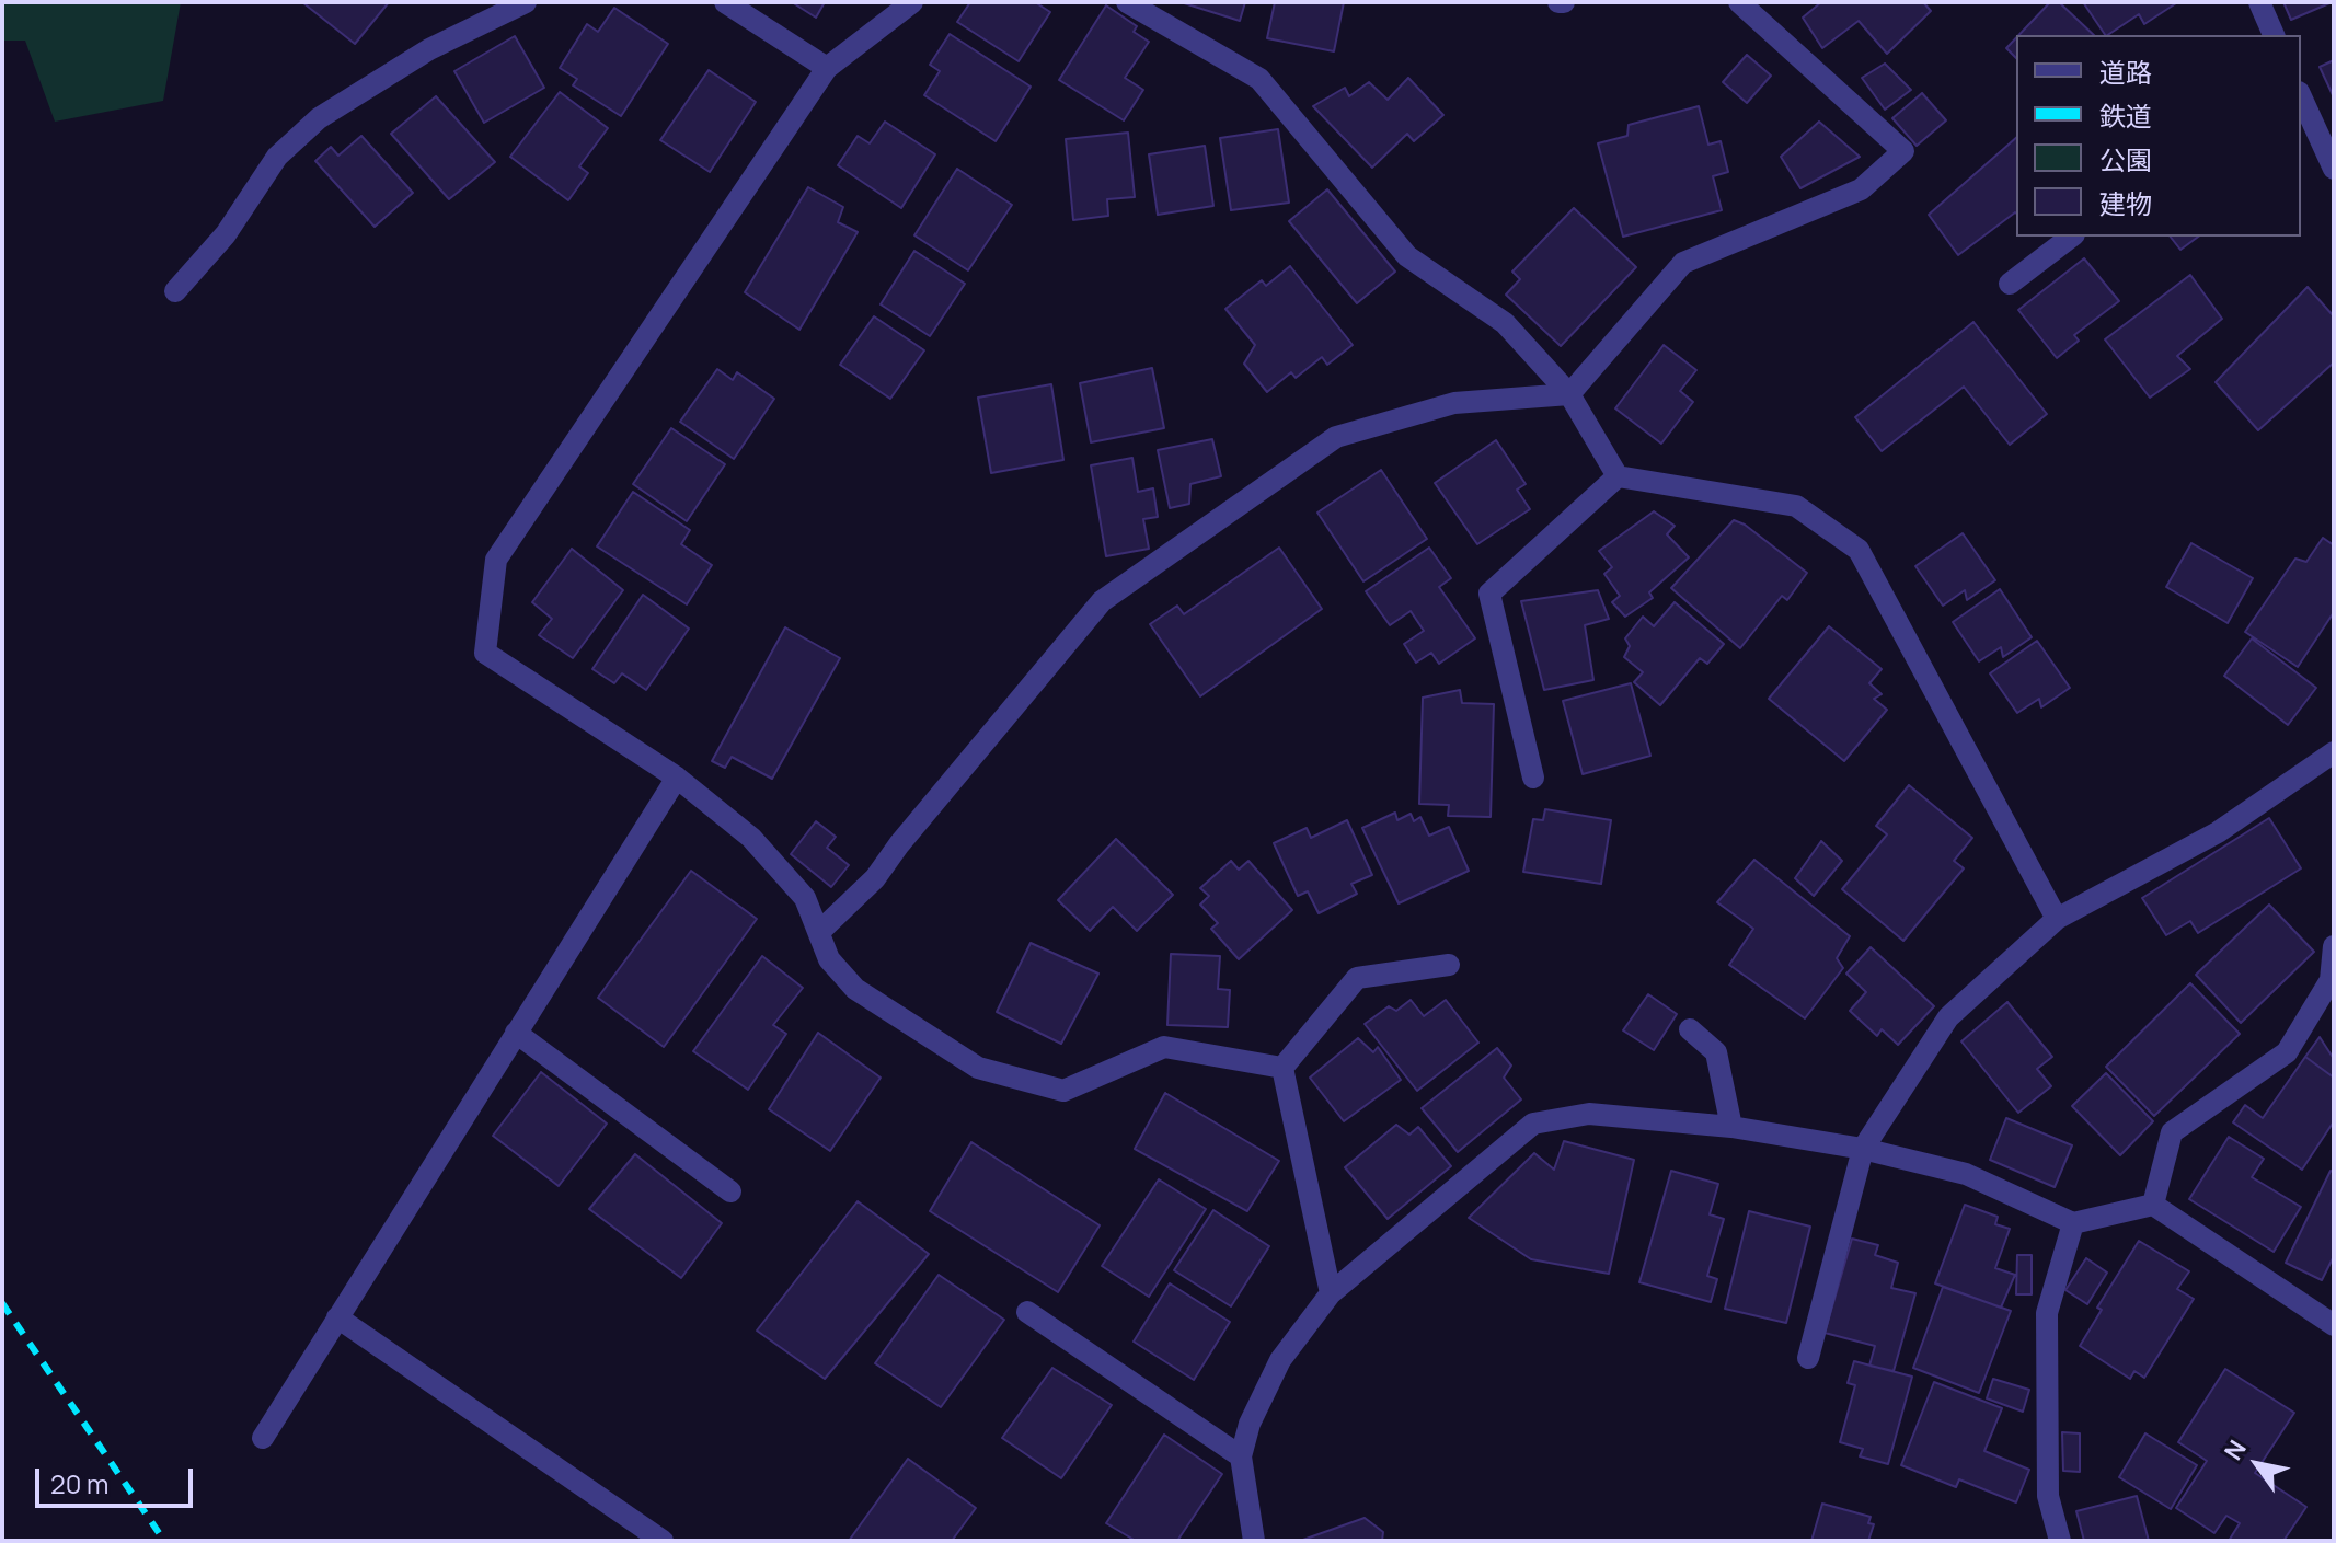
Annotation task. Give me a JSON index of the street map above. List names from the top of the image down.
{
  "legend": [
    "道路",
    "鉄道",
    "公園",
    "建物"
  ],
  "scale_bar": "20 m",
  "north": "top left"
}
